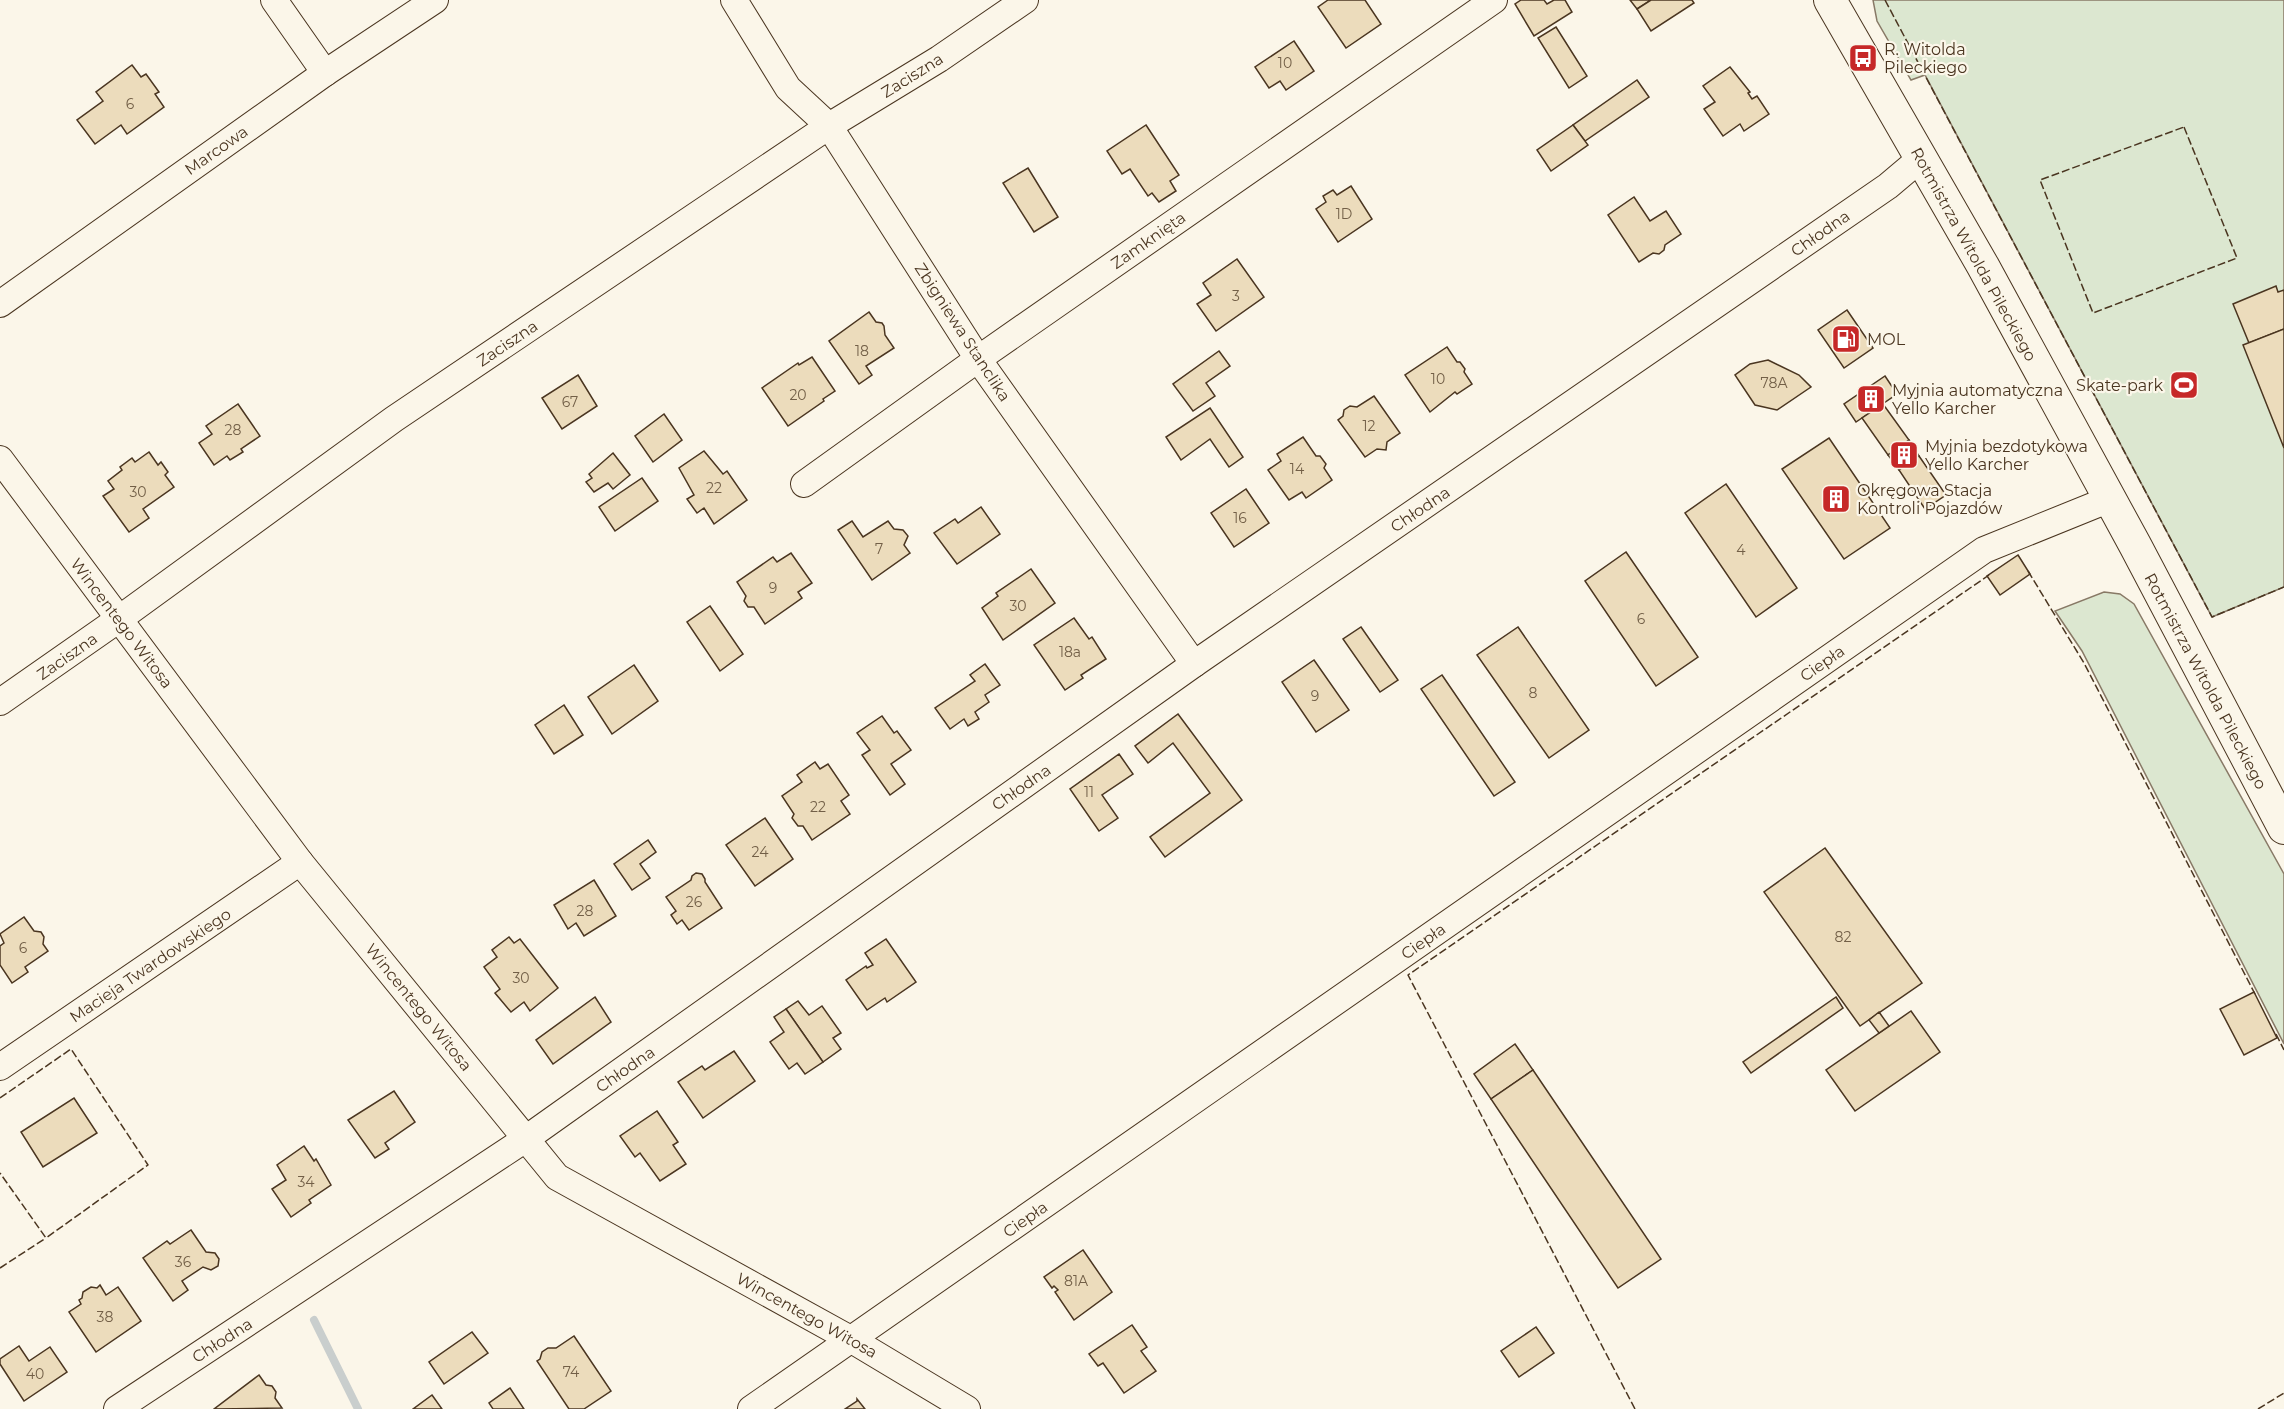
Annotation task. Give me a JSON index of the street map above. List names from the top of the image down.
{
  "streets": {
    "street": [
      "Zaciszna",
      "Marcowa",
      "Chłodna",
      "Zamknięta",
      "Rotmistrza Witolda Pileckiego",
      "Zbigniewa Stanclika",
      "Wincentego Witosa",
      "Ciepła",
      "Macieja Twardowskiego"
    ]
  },
  "crossings": [
    ["Zaciszna", "Zbigniewa Stanclika"],
    ["Zaciszna", "Wincentego Witosa"],
    ["Chłodna", "Rotmistrza Witolda Pileckiego"],
    ["Chłodna", "Zbigniewa Stanclika"],
    ["Chłodna", "Wincentego Witosa"],
    ["Zamknięta", "Zbigniewa Stanclika"],
    ["Rotmistrza Witolda Pileckiego", "Ciepła"],
    ["Wincentego Witosa", "Ciepła"],
    ["Wincentego Witosa", "Macieja Twardowskiego"]
  ],
  "places": {
    "bus stop": ["R. Witolda Pileckiego"],
    "fuel station": ["MOL"],
    "sports": ["Skate-park"],
    "building": ["Myjnia automatyczna Yello Karcher", "Myjnia bezdotykowa Yello Karcher", "Okręgowa Stacja Kontroli Pojazdów"]
  },
  "house_numbers": [
    "10",
    "6",
    "1D",
    "3",
    "18",
    "10",
    "78A",
    "20",
    "67",
    "12",
    "28",
    "14",
    "22",
    "30",
    "16",
    "7",
    "4",
    "9",
    "30",
    "6",
    "18a",
    "8",
    "9",
    "11",
    "22",
    "24",
    "26",
    "28",
    "82",
    "6",
    "30",
    "34",
    "36",
    "81A",
    "38",
    "74",
    "40"
  ]
}
